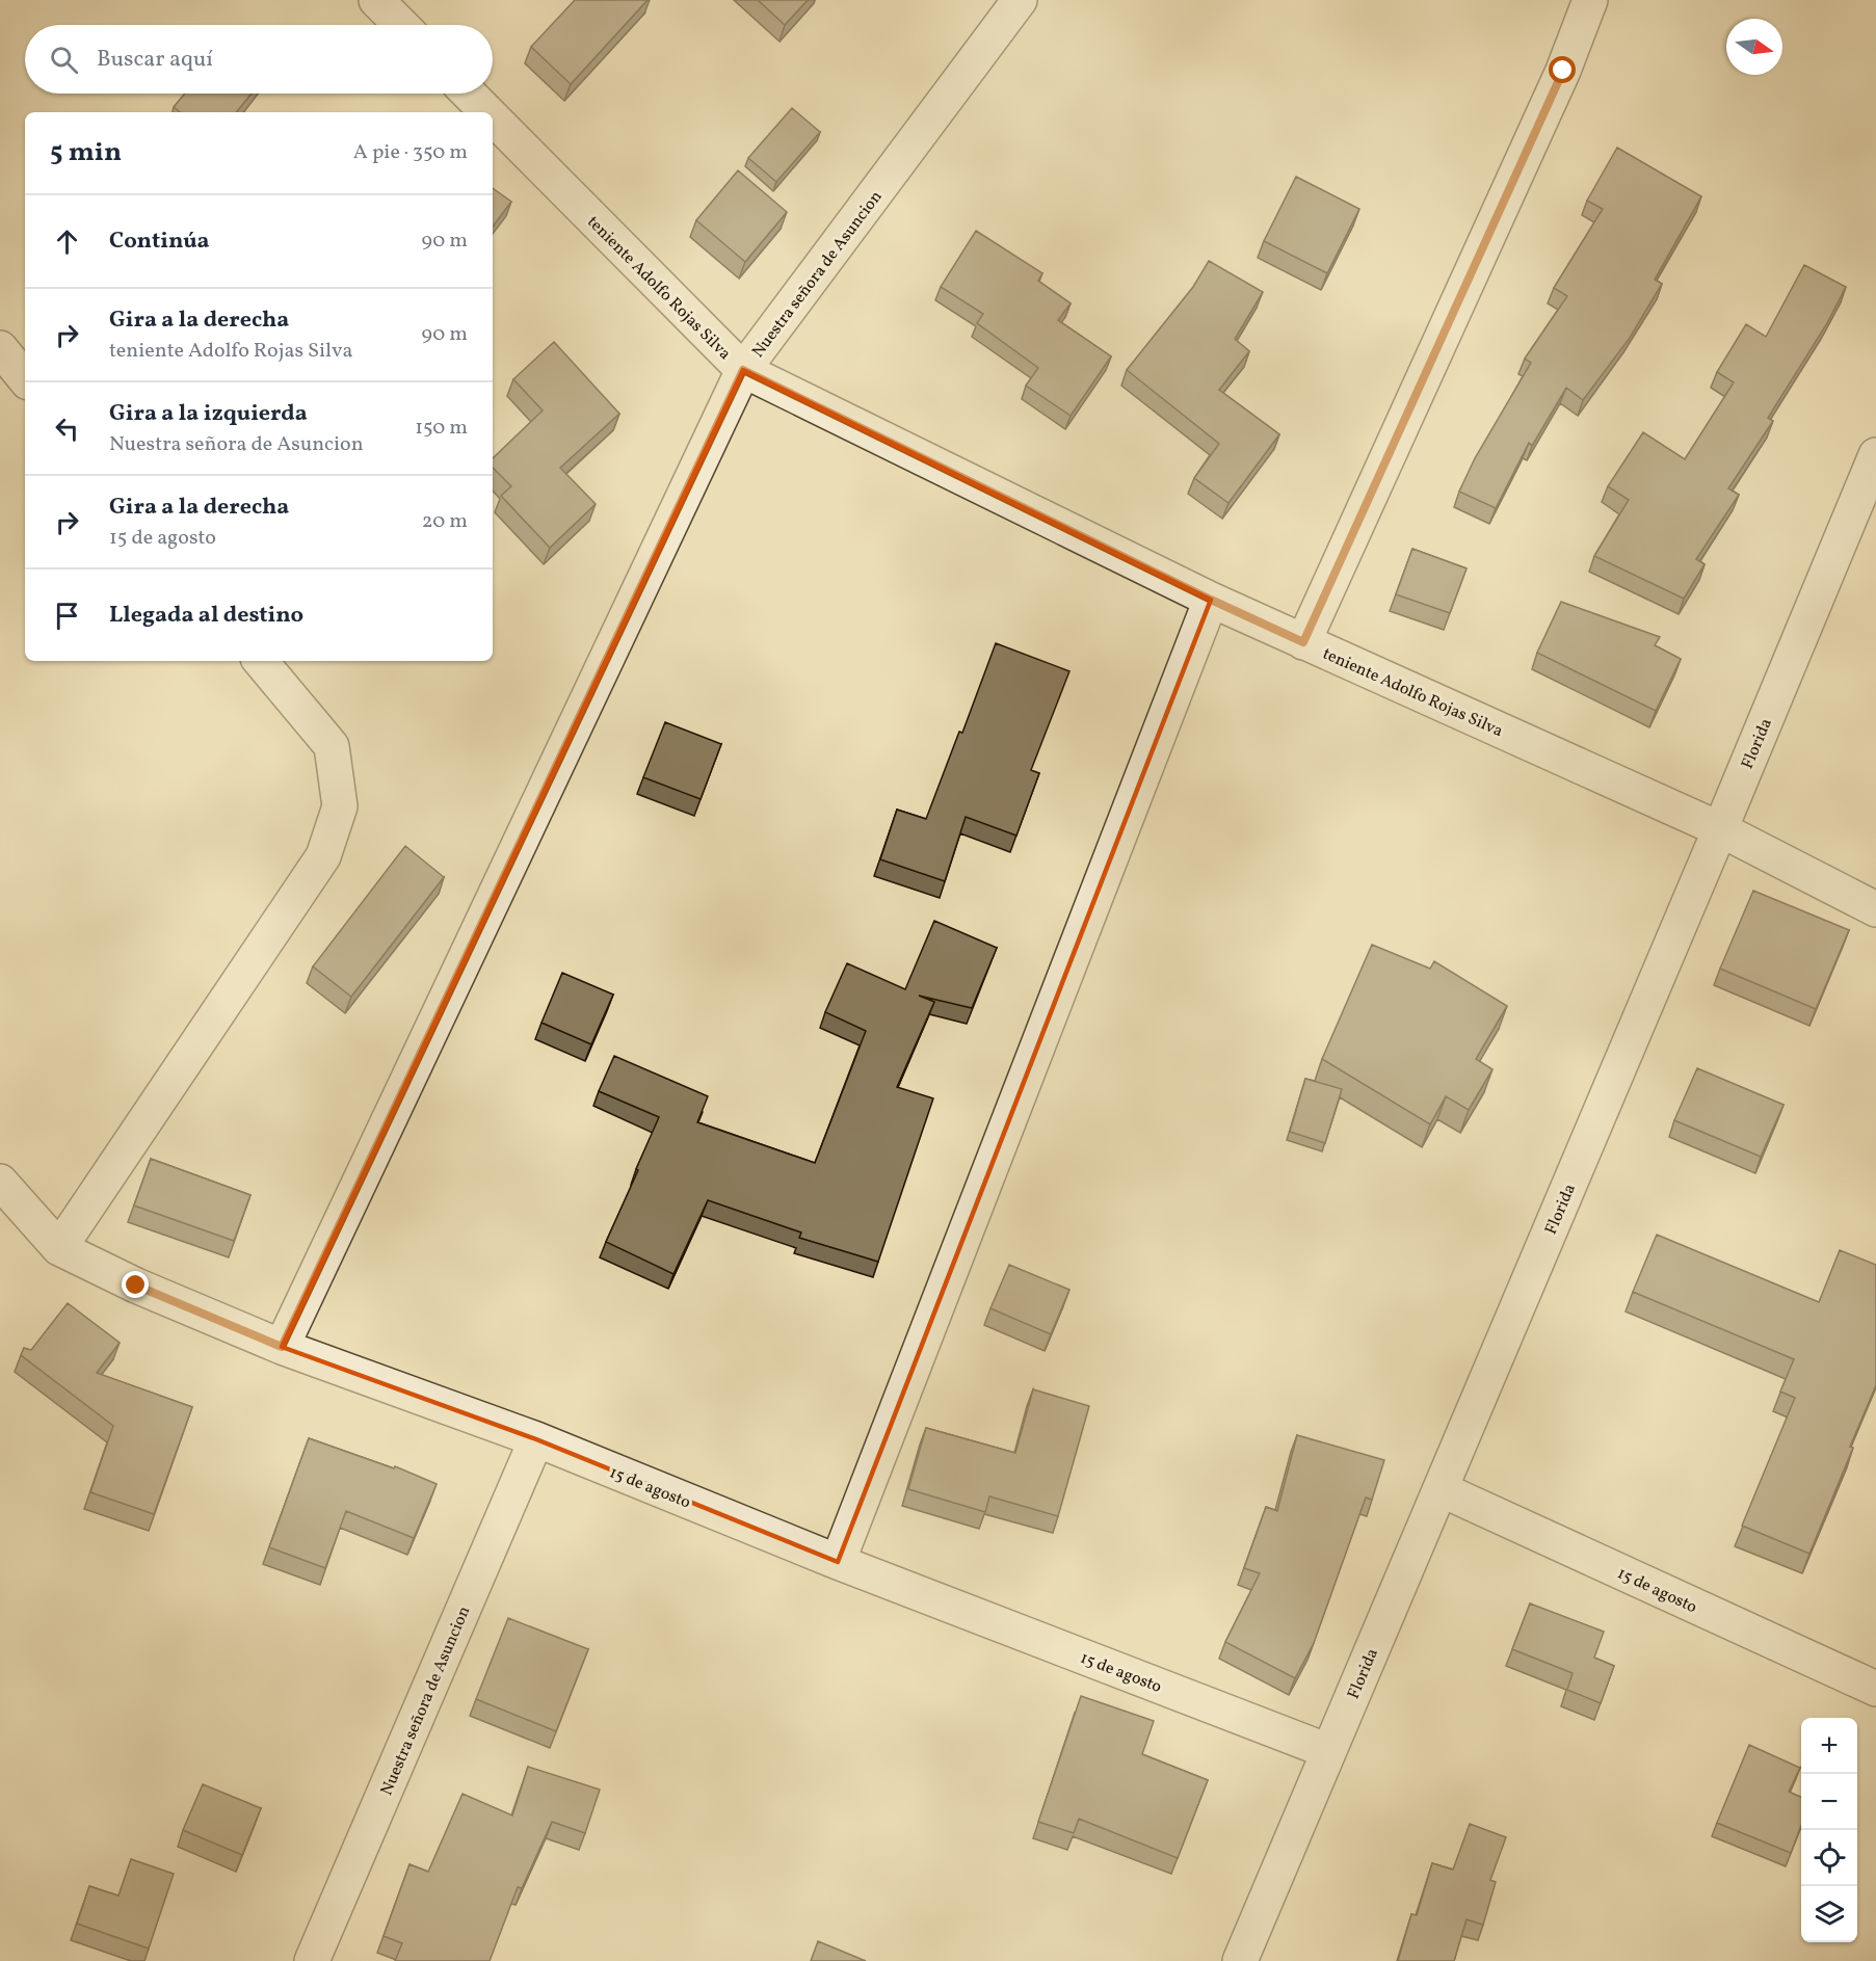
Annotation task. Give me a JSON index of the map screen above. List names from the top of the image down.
{
  "streets": {
    "street": [
      "Nuestra señora de Asuncion",
      "teniente Adolfo Rojas Silva",
      "Florida",
      "15 de agosto"
    ]
  },
  "crossings": [
    ["Nuestra señora de Asuncion", "teniente Adolfo Rojas Silva"],
    ["Nuestra señora de Asuncion", "15 de agosto"],
    ["teniente Adolfo Rojas Silva", "Florida"],
    ["Florida", "15 de agosto"]
  ],
  "north": "right",
  "page": {
    "search": "Buscar aquí",
    "heading": ["5 min", "A pie · 350 m"],
    "list": [
      ["Continúa", "90 m"],
      ["Gira a la derecha", "teniente Adolfo Rojas Silva", "90 m"],
      ["Gira a la izquierda", "Nuestra señora de Asuncion", "150 m"],
      ["Gira a la derecha", "15 de agosto", "20 m"],
      "Llegada al destino"
    ],
    "map_buttons": ["+", "−"]
  }
}
